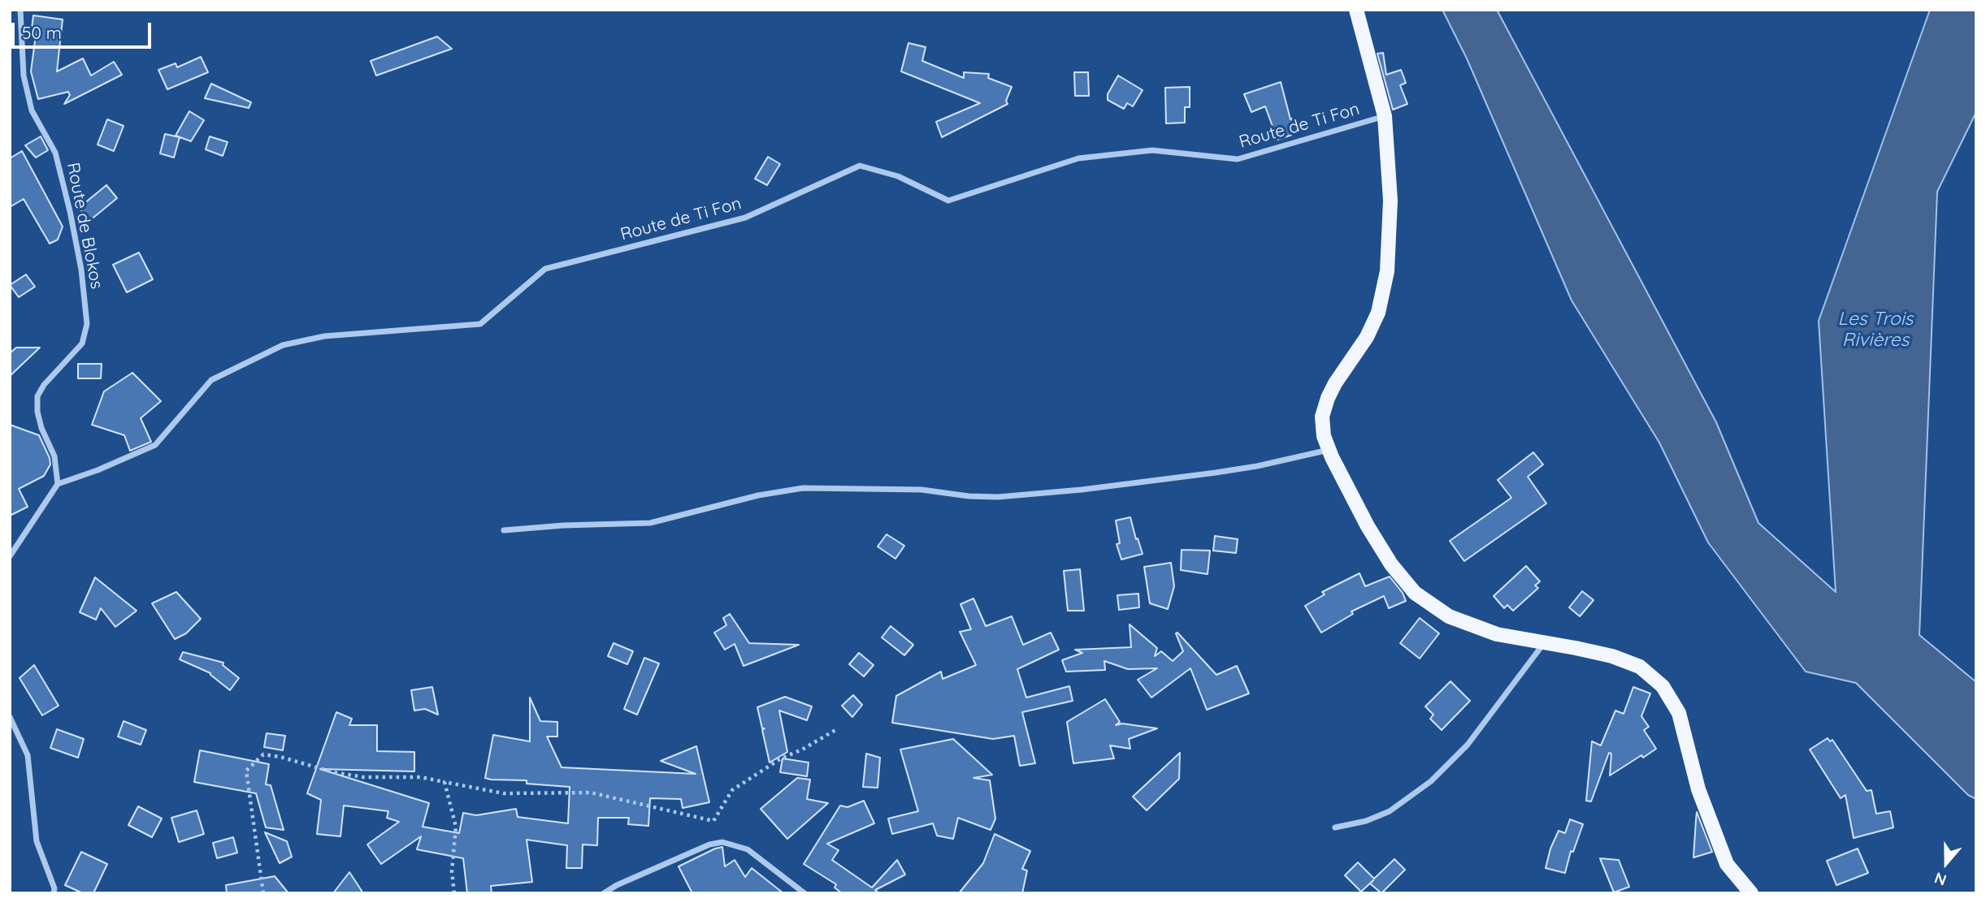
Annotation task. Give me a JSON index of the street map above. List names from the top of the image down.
{
  "streets": {
    "street": ["Route de Ti Fon", "Route de Blokos"]
  },
  "crossings": [
    ["Route de Ti Fon", "Route de Blokos"]
  ],
  "water": ["Les Trois Rivières"],
  "scale_bar": "50 m",
  "north": "bottom"
}
